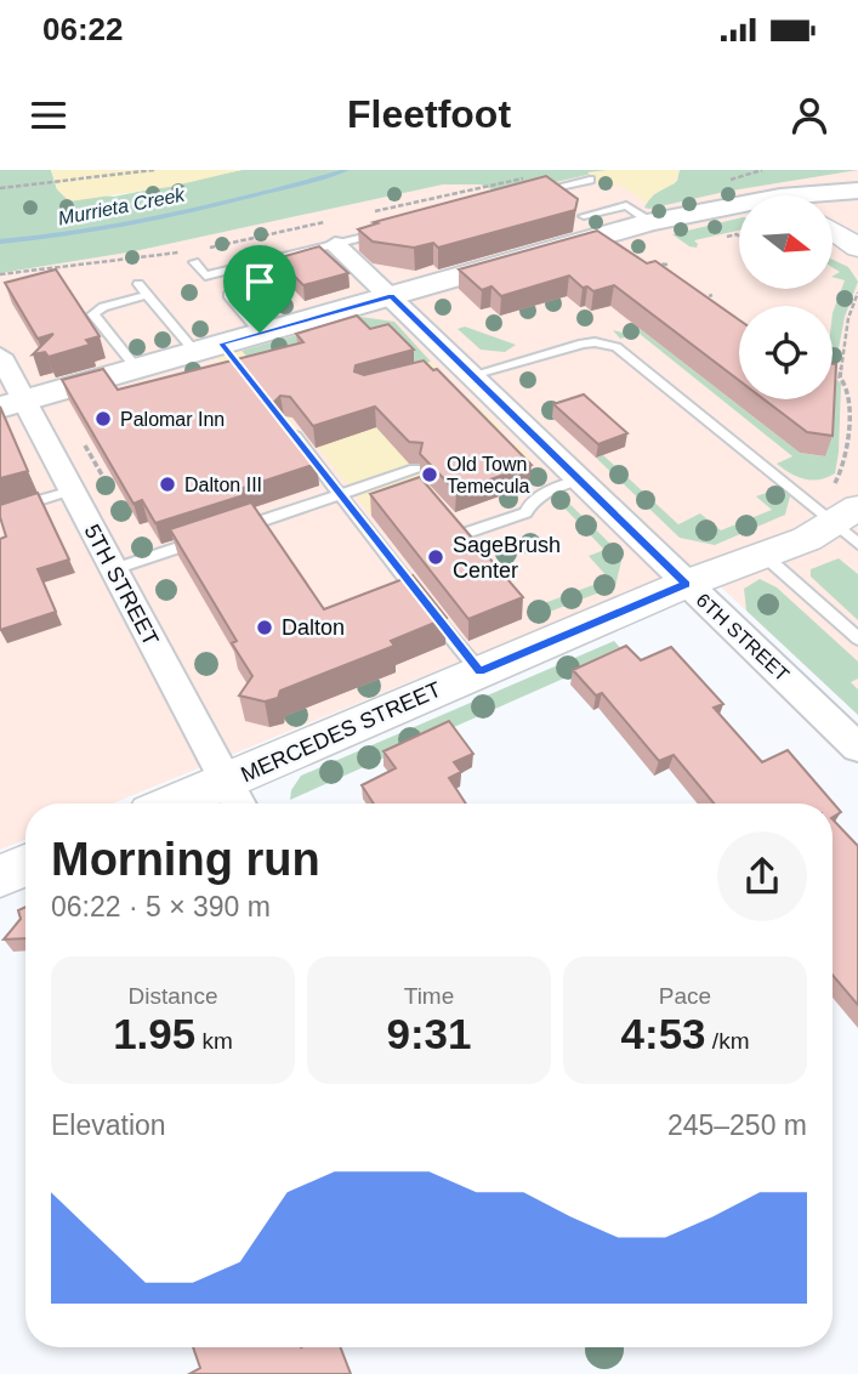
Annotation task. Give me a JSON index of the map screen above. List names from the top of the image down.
{
  "streets": {
    "street": ["5TH STREET", "6TH STREET", "MERCEDES STREET"]
  },
  "crossings": [
    ["5TH STREET", "MERCEDES STREET"],
    ["6TH STREET", "MERCEDES STREET"]
  ],
  "water": ["Murrieta Creek"],
  "places": [
    "Palomar Inn",
    "Old Town Temecula",
    "Dalton III",
    "SageBrush Center",
    "Dalton"
  ],
  "north": "right",
  "page": {
    "status": "06:22",
    "header": "Fleetfoot",
    "heading": ["Morning run", "06:22 · 5 × 390 m"],
    "stats": [
      ["Distance", "1.95 km"],
      ["Time", "9:31"],
      ["Pace", "4:53 /km"]
    ],
    "chart": ["Elevation", "245–250 m"]
  }
}
